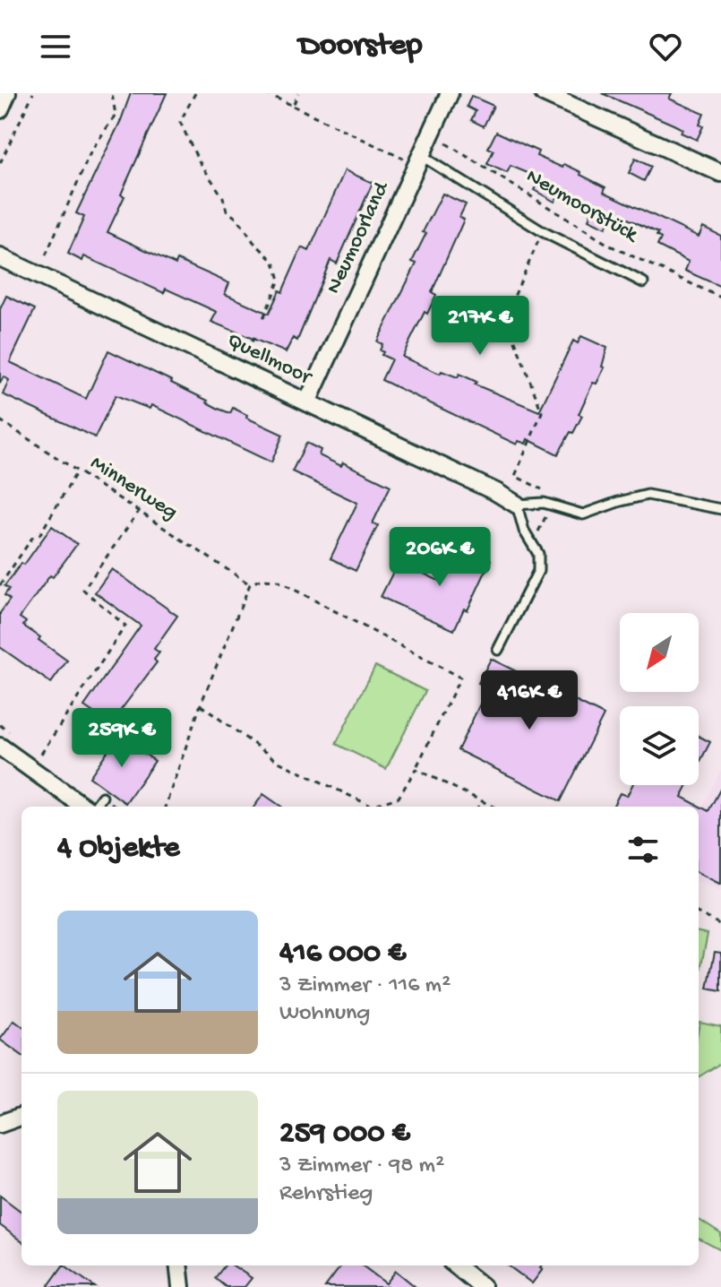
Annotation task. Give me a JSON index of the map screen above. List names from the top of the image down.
{
  "streets": {
    "street": ["Neumoorland", "Quellmoor"],
    "path": ["Neumoorstück", "Minnerweg"]
  },
  "crossings": [
    ["Neumoorstück", "Neumoorland"],
    ["Neumoorland", "Quellmoor"]
  ],
  "north": "bottom left",
  "page": {
    "header": "Doorstep",
    "price": [
      "217K €",
      "206K €",
      "416K €",
      "259K €"
    ],
    "heading": "4 Objekte",
    "list": [
      {
        "name": "416 000 €",
        "note": "3 Zimmer · 116 m² · Wohnung"
      },
      {
        "name": "259 000 €",
        "note": "3 Zimmer · 98 m² · Rehrstieg"
      }
    ]
  }
}
